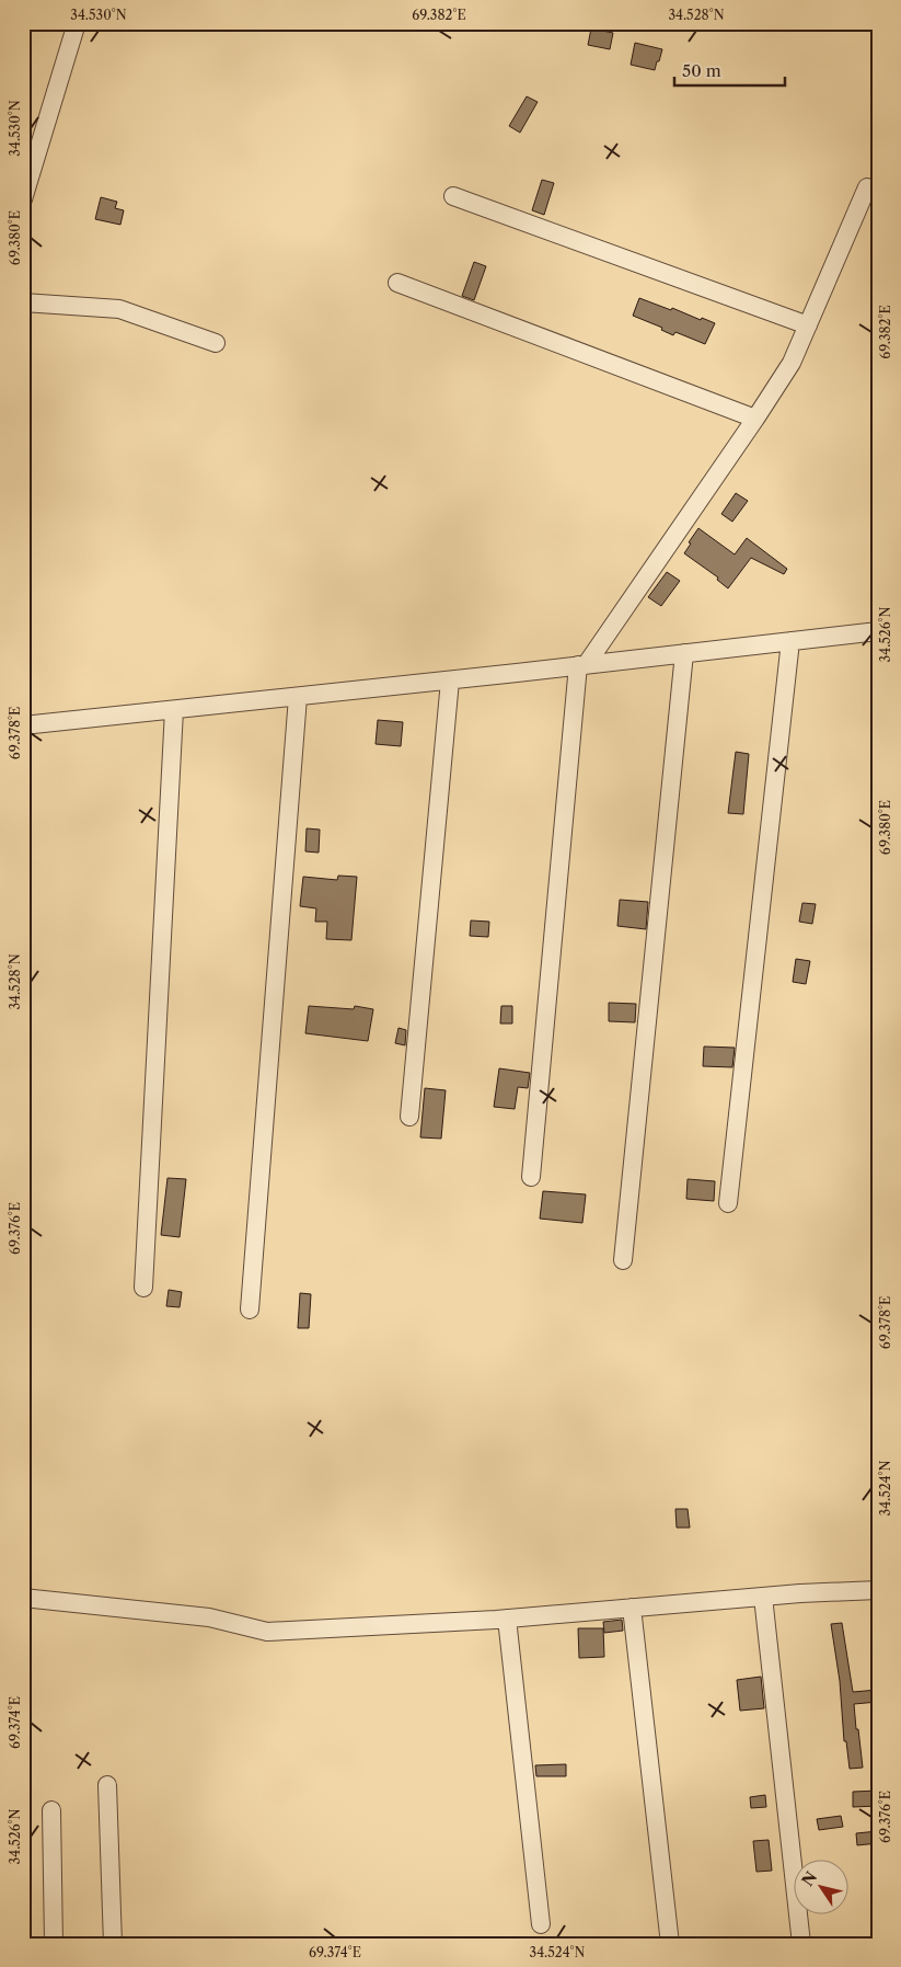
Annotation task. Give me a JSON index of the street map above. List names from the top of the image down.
{
  "scale_bar": "50 m",
  "north": "top left",
  "coordinates": [
    "34.530°N",
    "69.382°E",
    "34.528°N",
    "69.380°E",
    "34.526°N",
    "69.378°E",
    "69.376°E",
    "34.524°N",
    "69.374°E"
  ]
}
